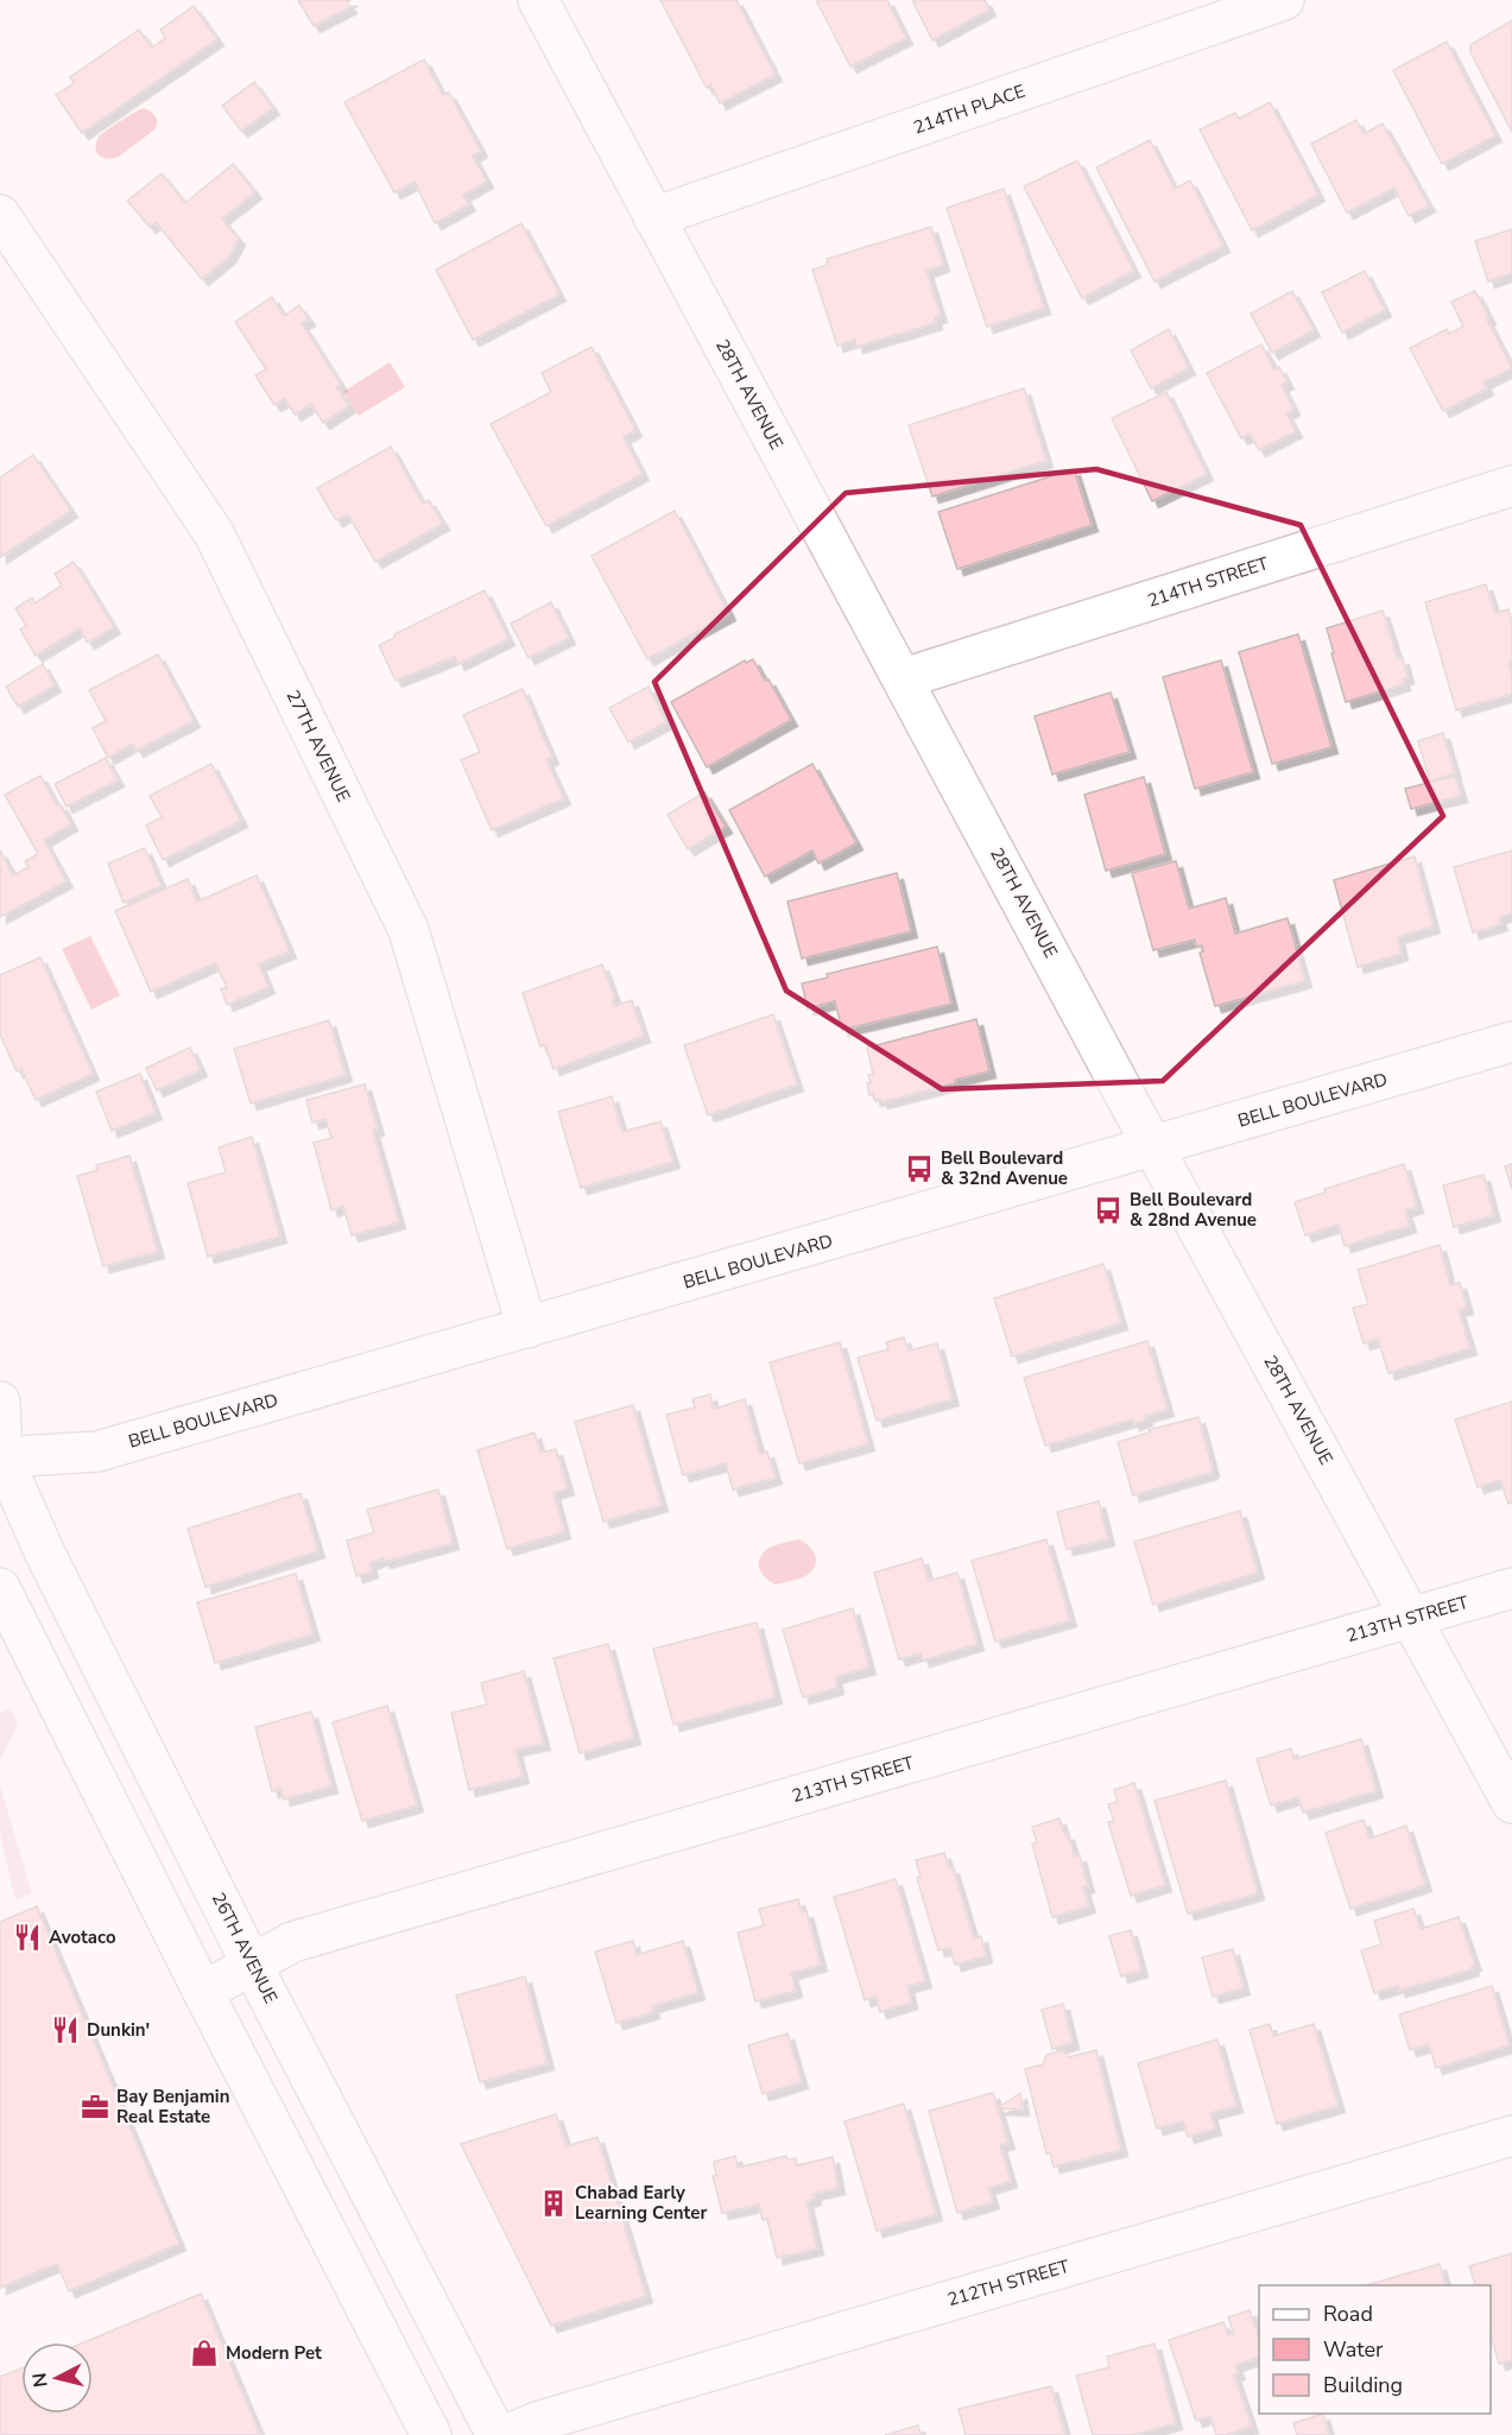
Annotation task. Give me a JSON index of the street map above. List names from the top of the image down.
{
  "streets": {
    "street": [
      "214TH PLACE",
      "28TH AVENUE",
      "214TH STREET",
      "27TH AVENUE",
      "BELL BOULEVARD",
      "213TH STREET",
      "26TH AVENUE",
      "212TH STREET"
    ]
  },
  "crossings": [
    ["214TH PLACE", "28TH AVENUE"],
    ["28TH AVENUE", "214TH STREET"],
    ["28TH AVENUE", "BELL BOULEVARD"],
    ["28TH AVENUE", "213TH STREET"],
    ["27TH AVENUE", "BELL BOULEVARD"],
    ["BELL BOULEVARD", "26TH AVENUE"],
    ["213TH STREET", "26TH AVENUE"]
  ],
  "places": {
    "bus stop": ["Bell Boulevard & 32nd Avenue", "Bell Boulevard & 28nd Avenue"],
    "restaurant": ["Avotaco", "Dunkin'"],
    "office": ["Bay Benjamin Real Estate"],
    "building": ["Chabad Early Learning Center"],
    "shop": ["Modern Pet"]
  },
  "legend": ["Road", "Water", "Building"],
  "north": "left"
}
